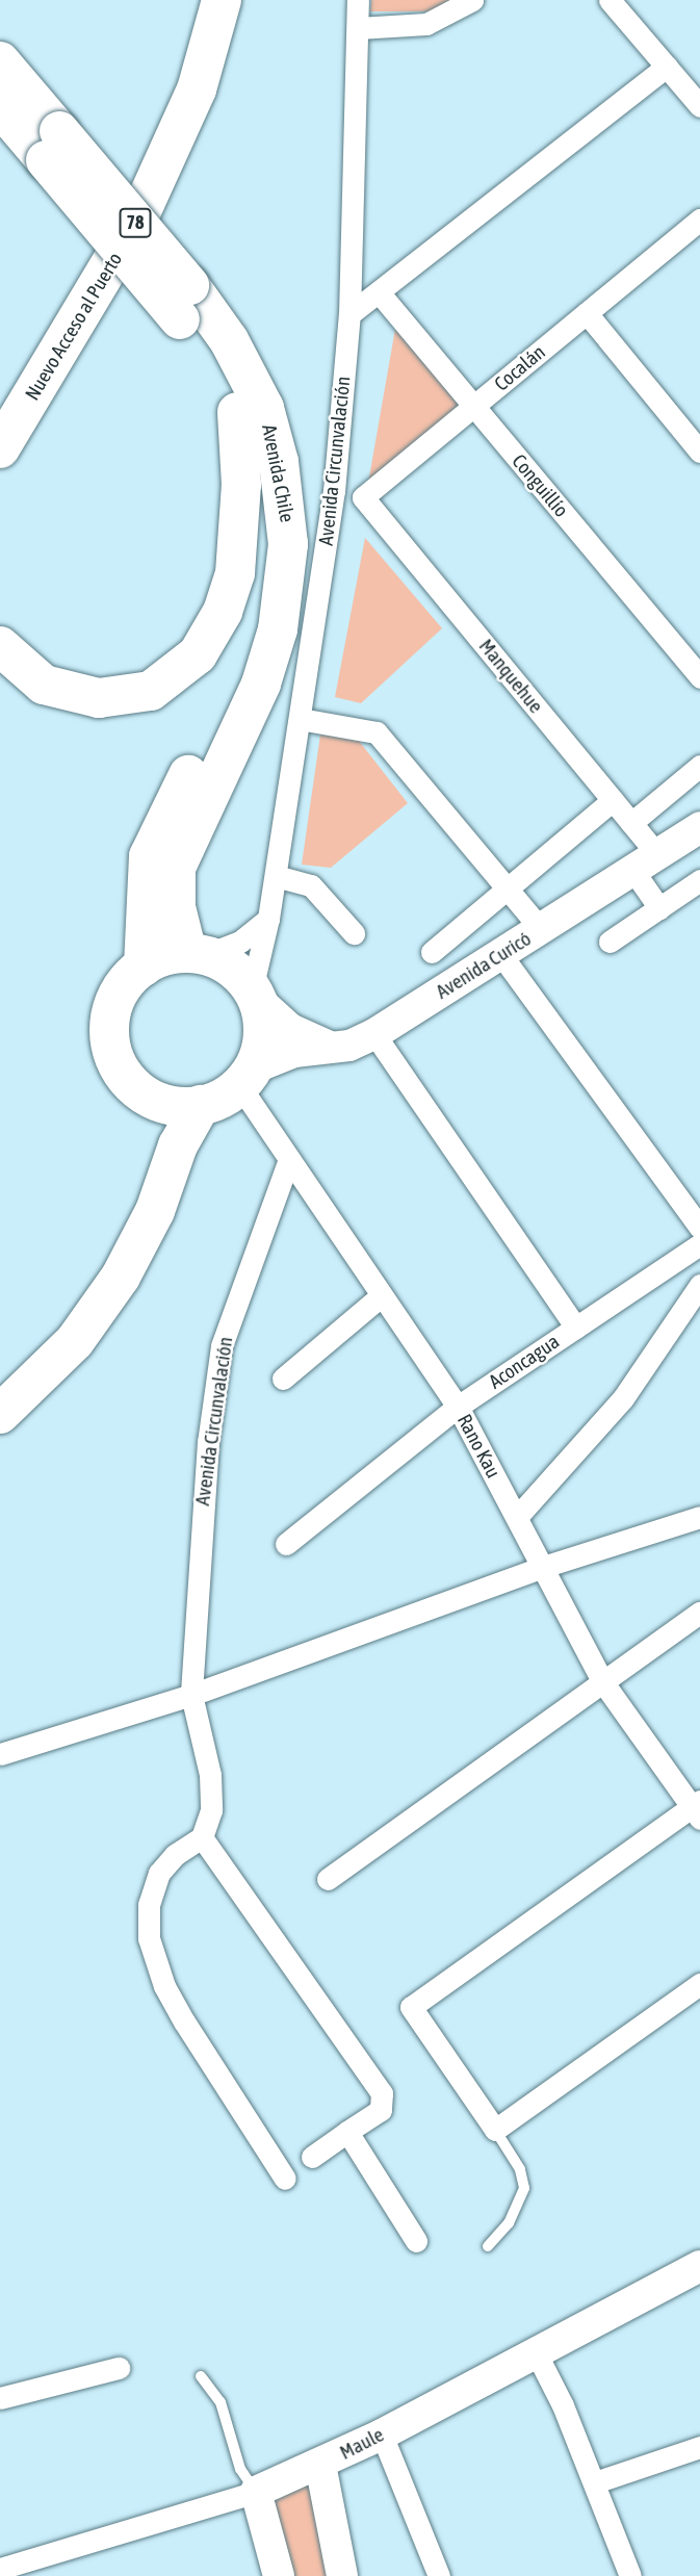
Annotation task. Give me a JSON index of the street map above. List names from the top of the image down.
{
  "streets": {
    "highway": ["78", "Nuevo Acceso al Puerto", "Avenida Chile"],
    "street": [
      "Cocalán",
      "Avenida Circunvalación",
      "Conguillío",
      "Manquehue",
      "Avenida Curicó",
      "Aconcagua",
      "Rano Kau",
      "Maule"
    ]
  },
  "crossings": [
    ["Cocalán", "Conguillío"],
    ["Cocalán", "Manquehue"],
    ["Avenida Circunvalación", "Avenida Chile"],
    ["Avenida Circunvalación", "Avenida Curicó"],
    ["Avenida Circunvalación", "Rano Kau"],
    ["Avenida Chile", "Avenida Curicó"],
    ["Avenida Chile", "Rano Kau"],
    ["Manquehue", "Avenida Curicó"],
    ["Avenida Curicó", "Rano Kau"],
    ["Aconcagua", "Rano Kau"]
  ]
}
